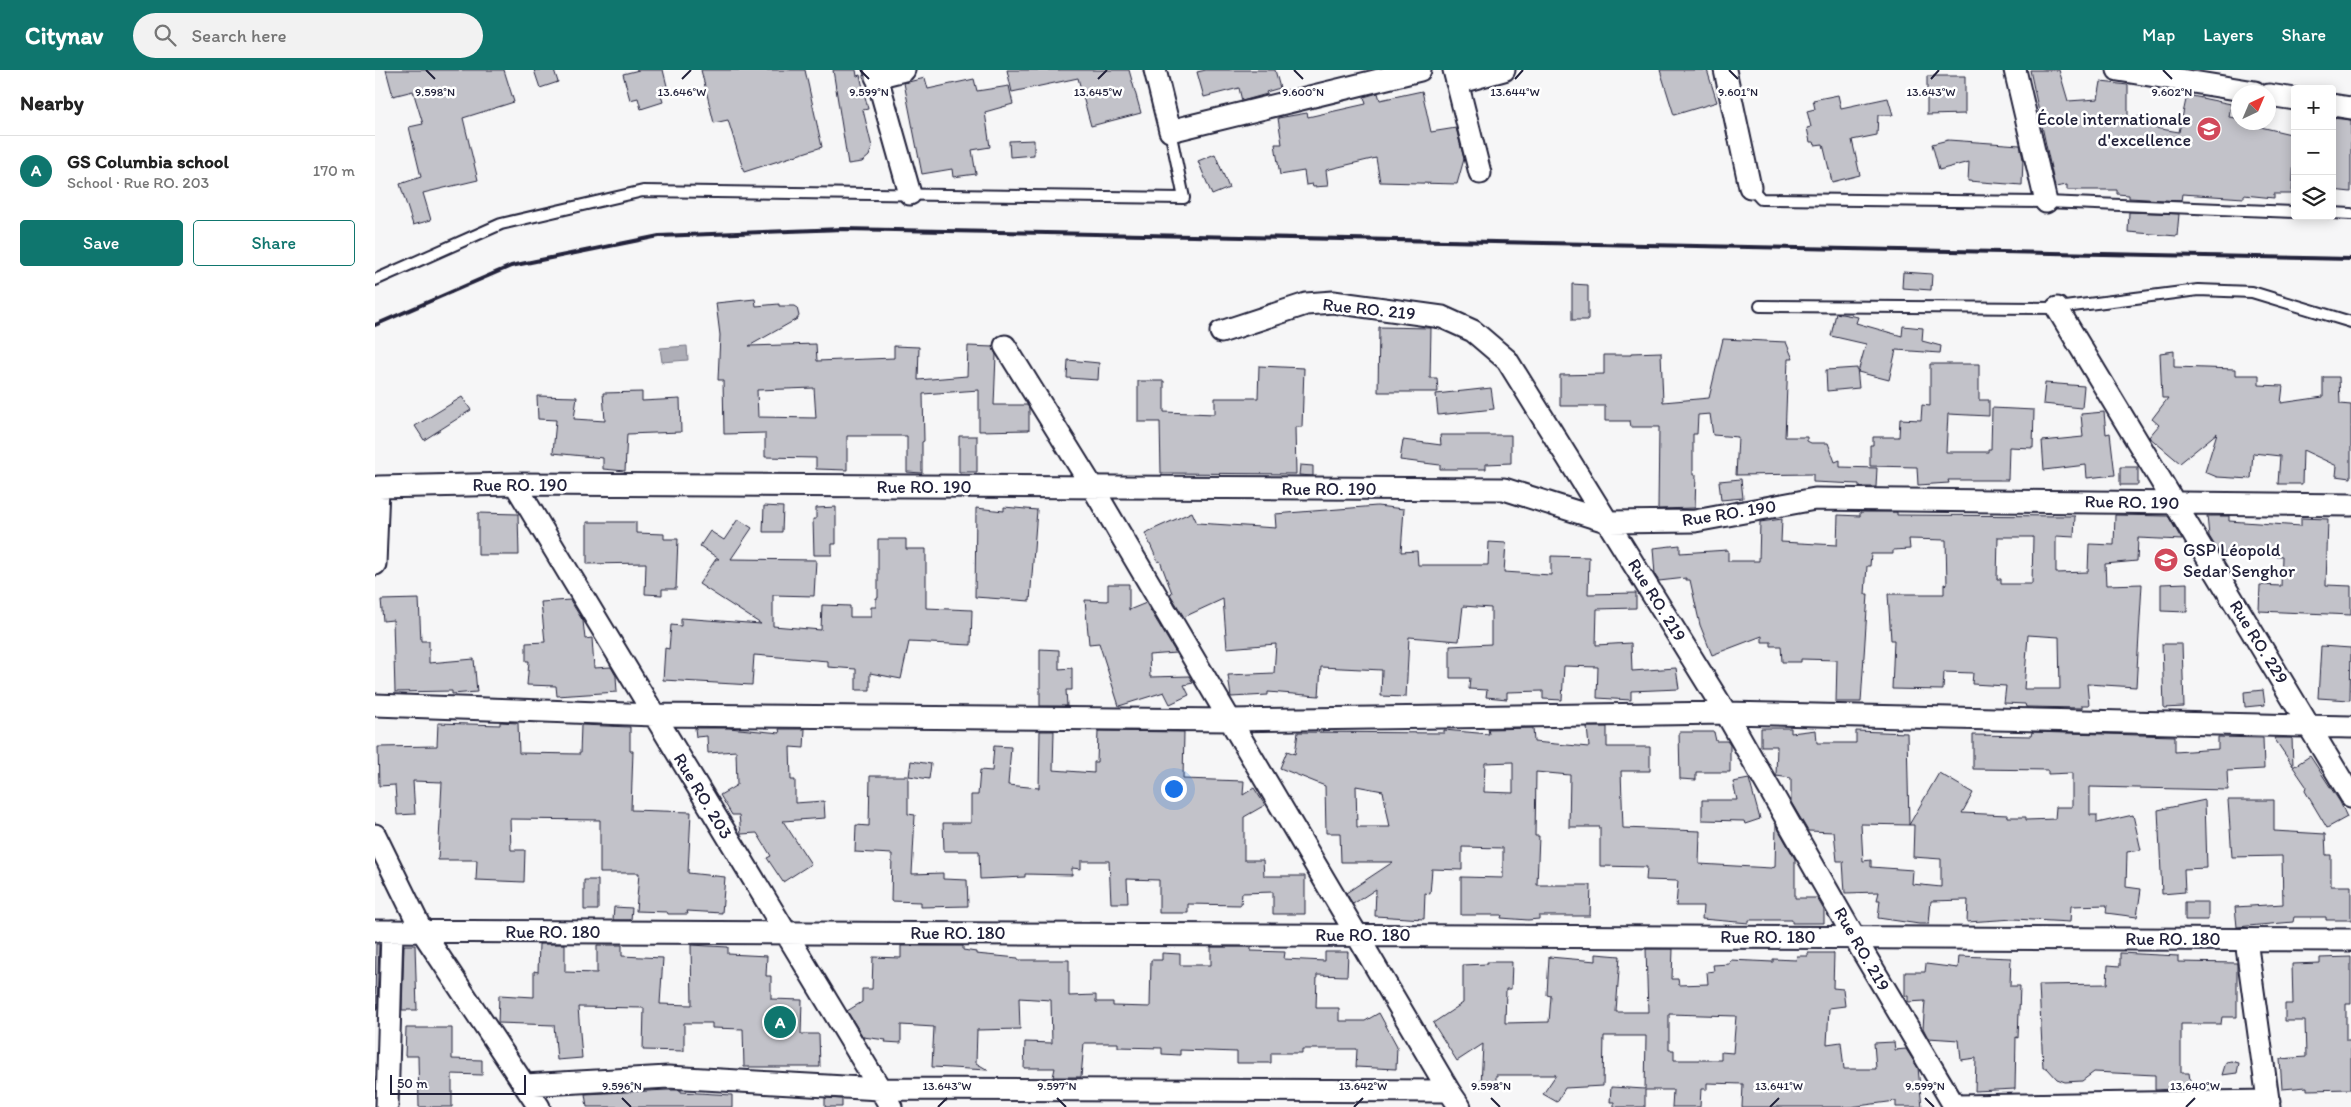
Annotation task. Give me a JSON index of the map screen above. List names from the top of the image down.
{
  "streets": {
    "street": [
      "Rue RO. 219",
      "Rue RO. 190",
      "Rue RO. 229",
      "Rue RO. 203",
      "Rue RO. 180"
    ]
  },
  "crossings": [
    ["Rue RO. 219", "Rue RO. 190"],
    ["Rue RO. 219", "Rue RO. 180"],
    ["Rue RO. 190", "Rue RO. 229"],
    ["Rue RO. 190", "Rue RO. 203"],
    ["Rue RO. 203", "Rue RO. 180"]
  ],
  "places": {
    "school or university": ["École internationale d'excellence", "GSP Léopold Sedar Senghor"]
  },
  "scale_bar": "50 m",
  "north": "top right",
  "page": {
    "header": "Citynav",
    "search": "Search here",
    "nav": ["Map", "Layers", "Share"],
    "heading": "Nearby",
    "map_buttons": ["+", "−"],
    "list": [
      {
        "mark": "A",
        "name": "GS Columbia school",
        "note": "School · Rue RO. 203",
        "value": "170 m"
      }
    ],
    "buttons": ["Save", "Share"],
    "pins": "A",
    "scale": "50 m"
  },
  "coordinates": [
    "9.598°N",
    "9.599°N",
    "9.600°N",
    "9.601°N",
    "9.602°N",
    "13.646°W",
    "13.645°W",
    "13.644°W",
    "13.643°W",
    "13.642°W",
    "13.641°W",
    "13.640°W",
    "9.596°N",
    "9.597°N"
  ]
}
